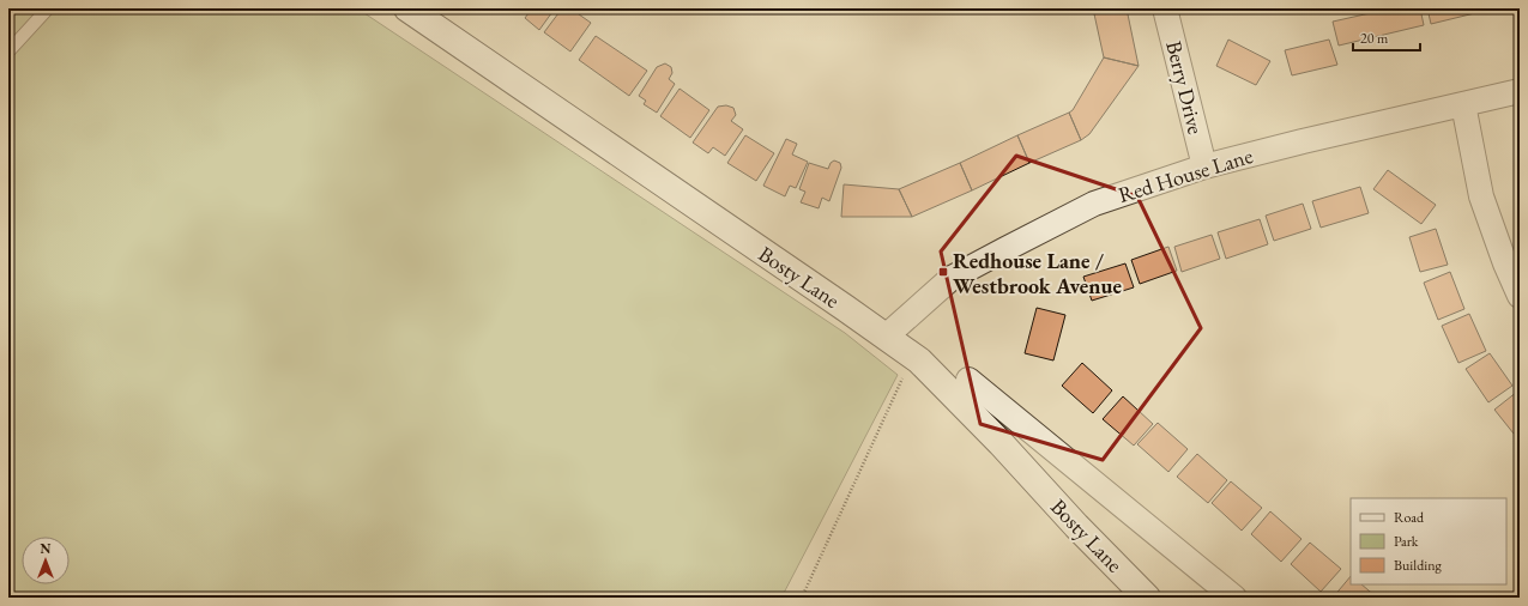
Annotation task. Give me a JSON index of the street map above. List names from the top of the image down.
{
  "streets": {
    "main road": ["Bosty Lane"],
    "street": ["Berry Drive", "Red House Lane"]
  },
  "crossings": [
    ["Berry Drive", "Red House Lane"],
    ["Red House Lane", "Bosty Lane"]
  ],
  "places": {
    "transit": ["Redhouse Lane / Westbrook Avenue"]
  },
  "legend": ["Road", "Park", "Building"],
  "scale_bar": "20 m",
  "north": "top"
}
